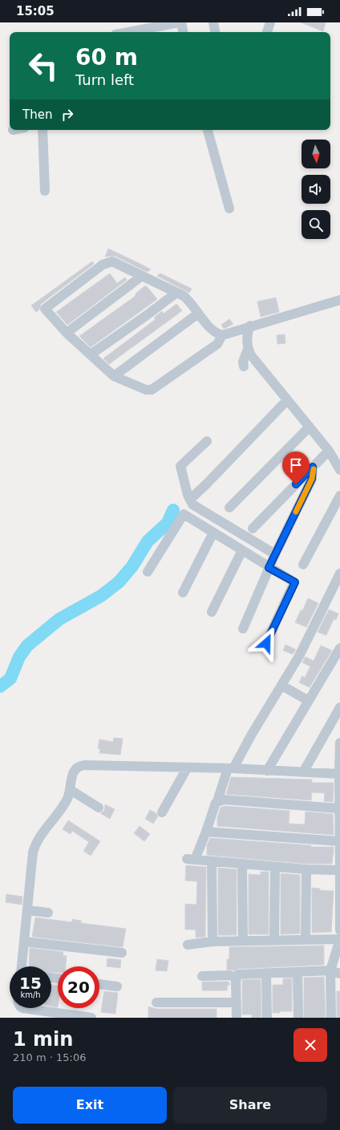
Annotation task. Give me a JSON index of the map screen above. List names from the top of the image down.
{
  "north": "bottom",
  "page": {
    "status": "15:05",
    "turn": ["60 m", "Turn left"],
    "then": "Then",
    "speed": "15 km/h",
    "limit": "20",
    "heading": ["1 min", "210 m · 15:06"],
    "buttons": ["Exit", "Share"]
  }
}
